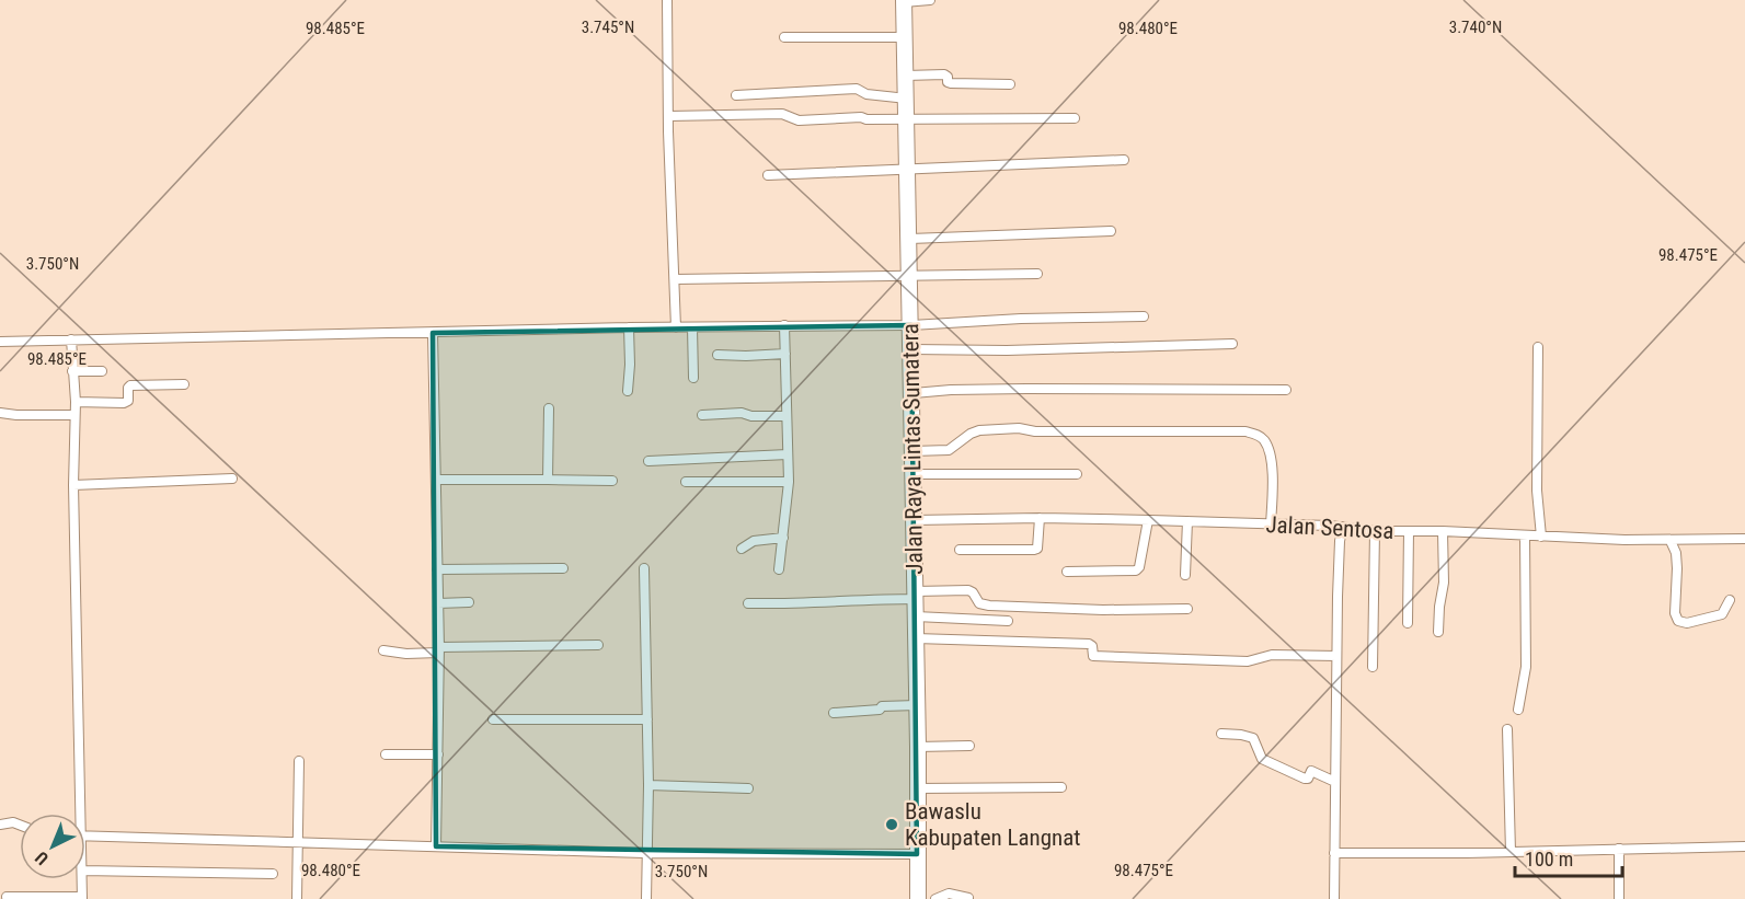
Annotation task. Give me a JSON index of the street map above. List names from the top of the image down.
{
  "streets": {
    "highway": ["Jalan Raya Lintas Sumatera"],
    "street": ["Jalan Sentosa"]
  },
  "crossings": [
    ["Jalan Raya Lintas Sumatera", "Jalan Sentosa"]
  ],
  "places": ["Bawaslu Kabupaten Langnat"],
  "scale_bar": "100 m",
  "north": "bottom left",
  "coordinates": [
    "3.745°N",
    "3.740°N",
    "98.485°E",
    "98.480°E",
    "98.475°E",
    "3.750°N"
  ]
}
